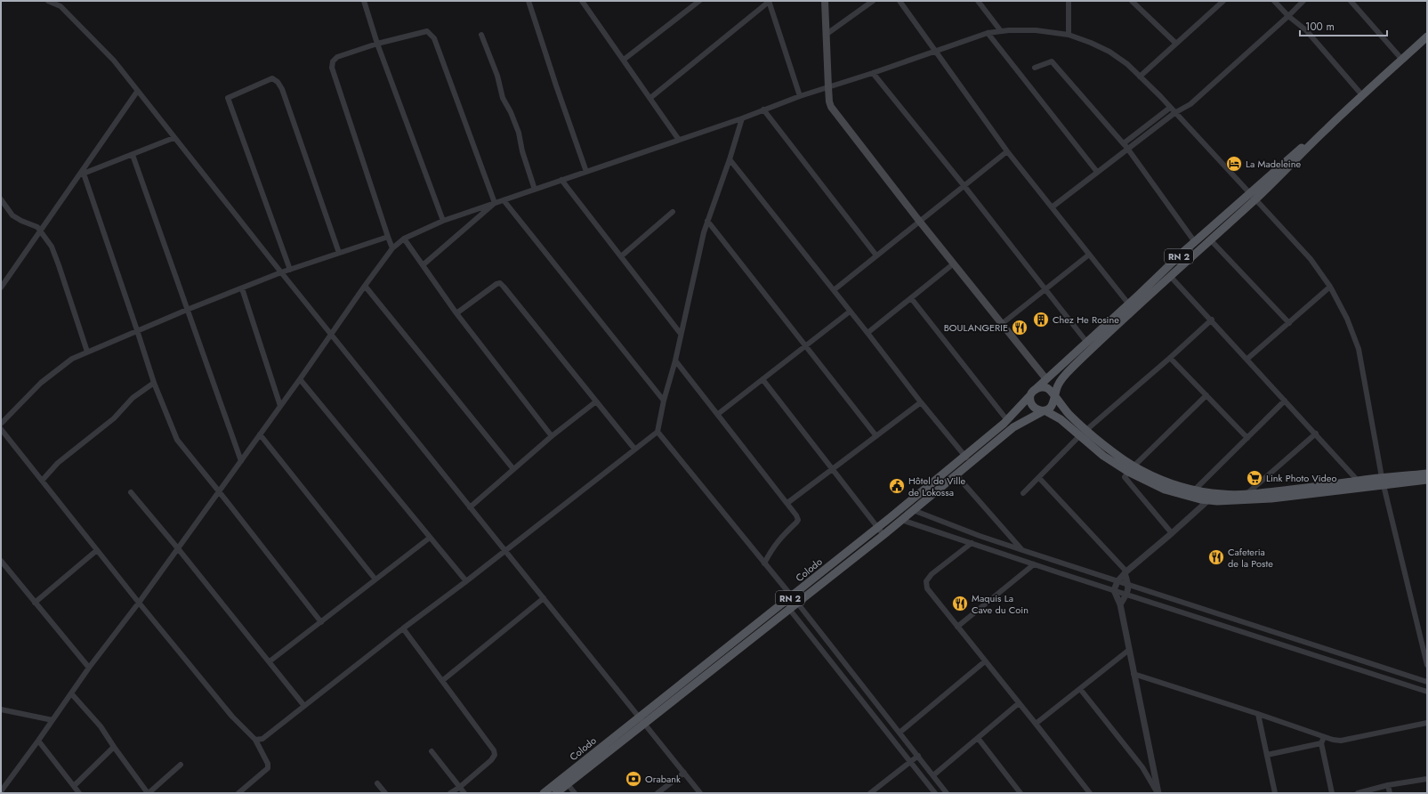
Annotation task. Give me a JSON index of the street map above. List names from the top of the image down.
{
  "streets": {
    "main road": ["RN 2", "Colodo"]
  },
  "crossings": [
    ["RN 2", "Colodo"]
  ],
  "places": {
    "hotel": ["La Madeleine"],
    "building": ["Chez He Rosine"],
    "restaurant": ["BOULANGERIE", "Cafeteria de la Poste", "Maquis La Cave du Coin"],
    "supermarket": ["Link Photo Video"],
    "public building": ["Hôtel de Ville de Lokossa"],
    "bank": ["Orabank"]
  },
  "scale_bar": "100 m"
}
